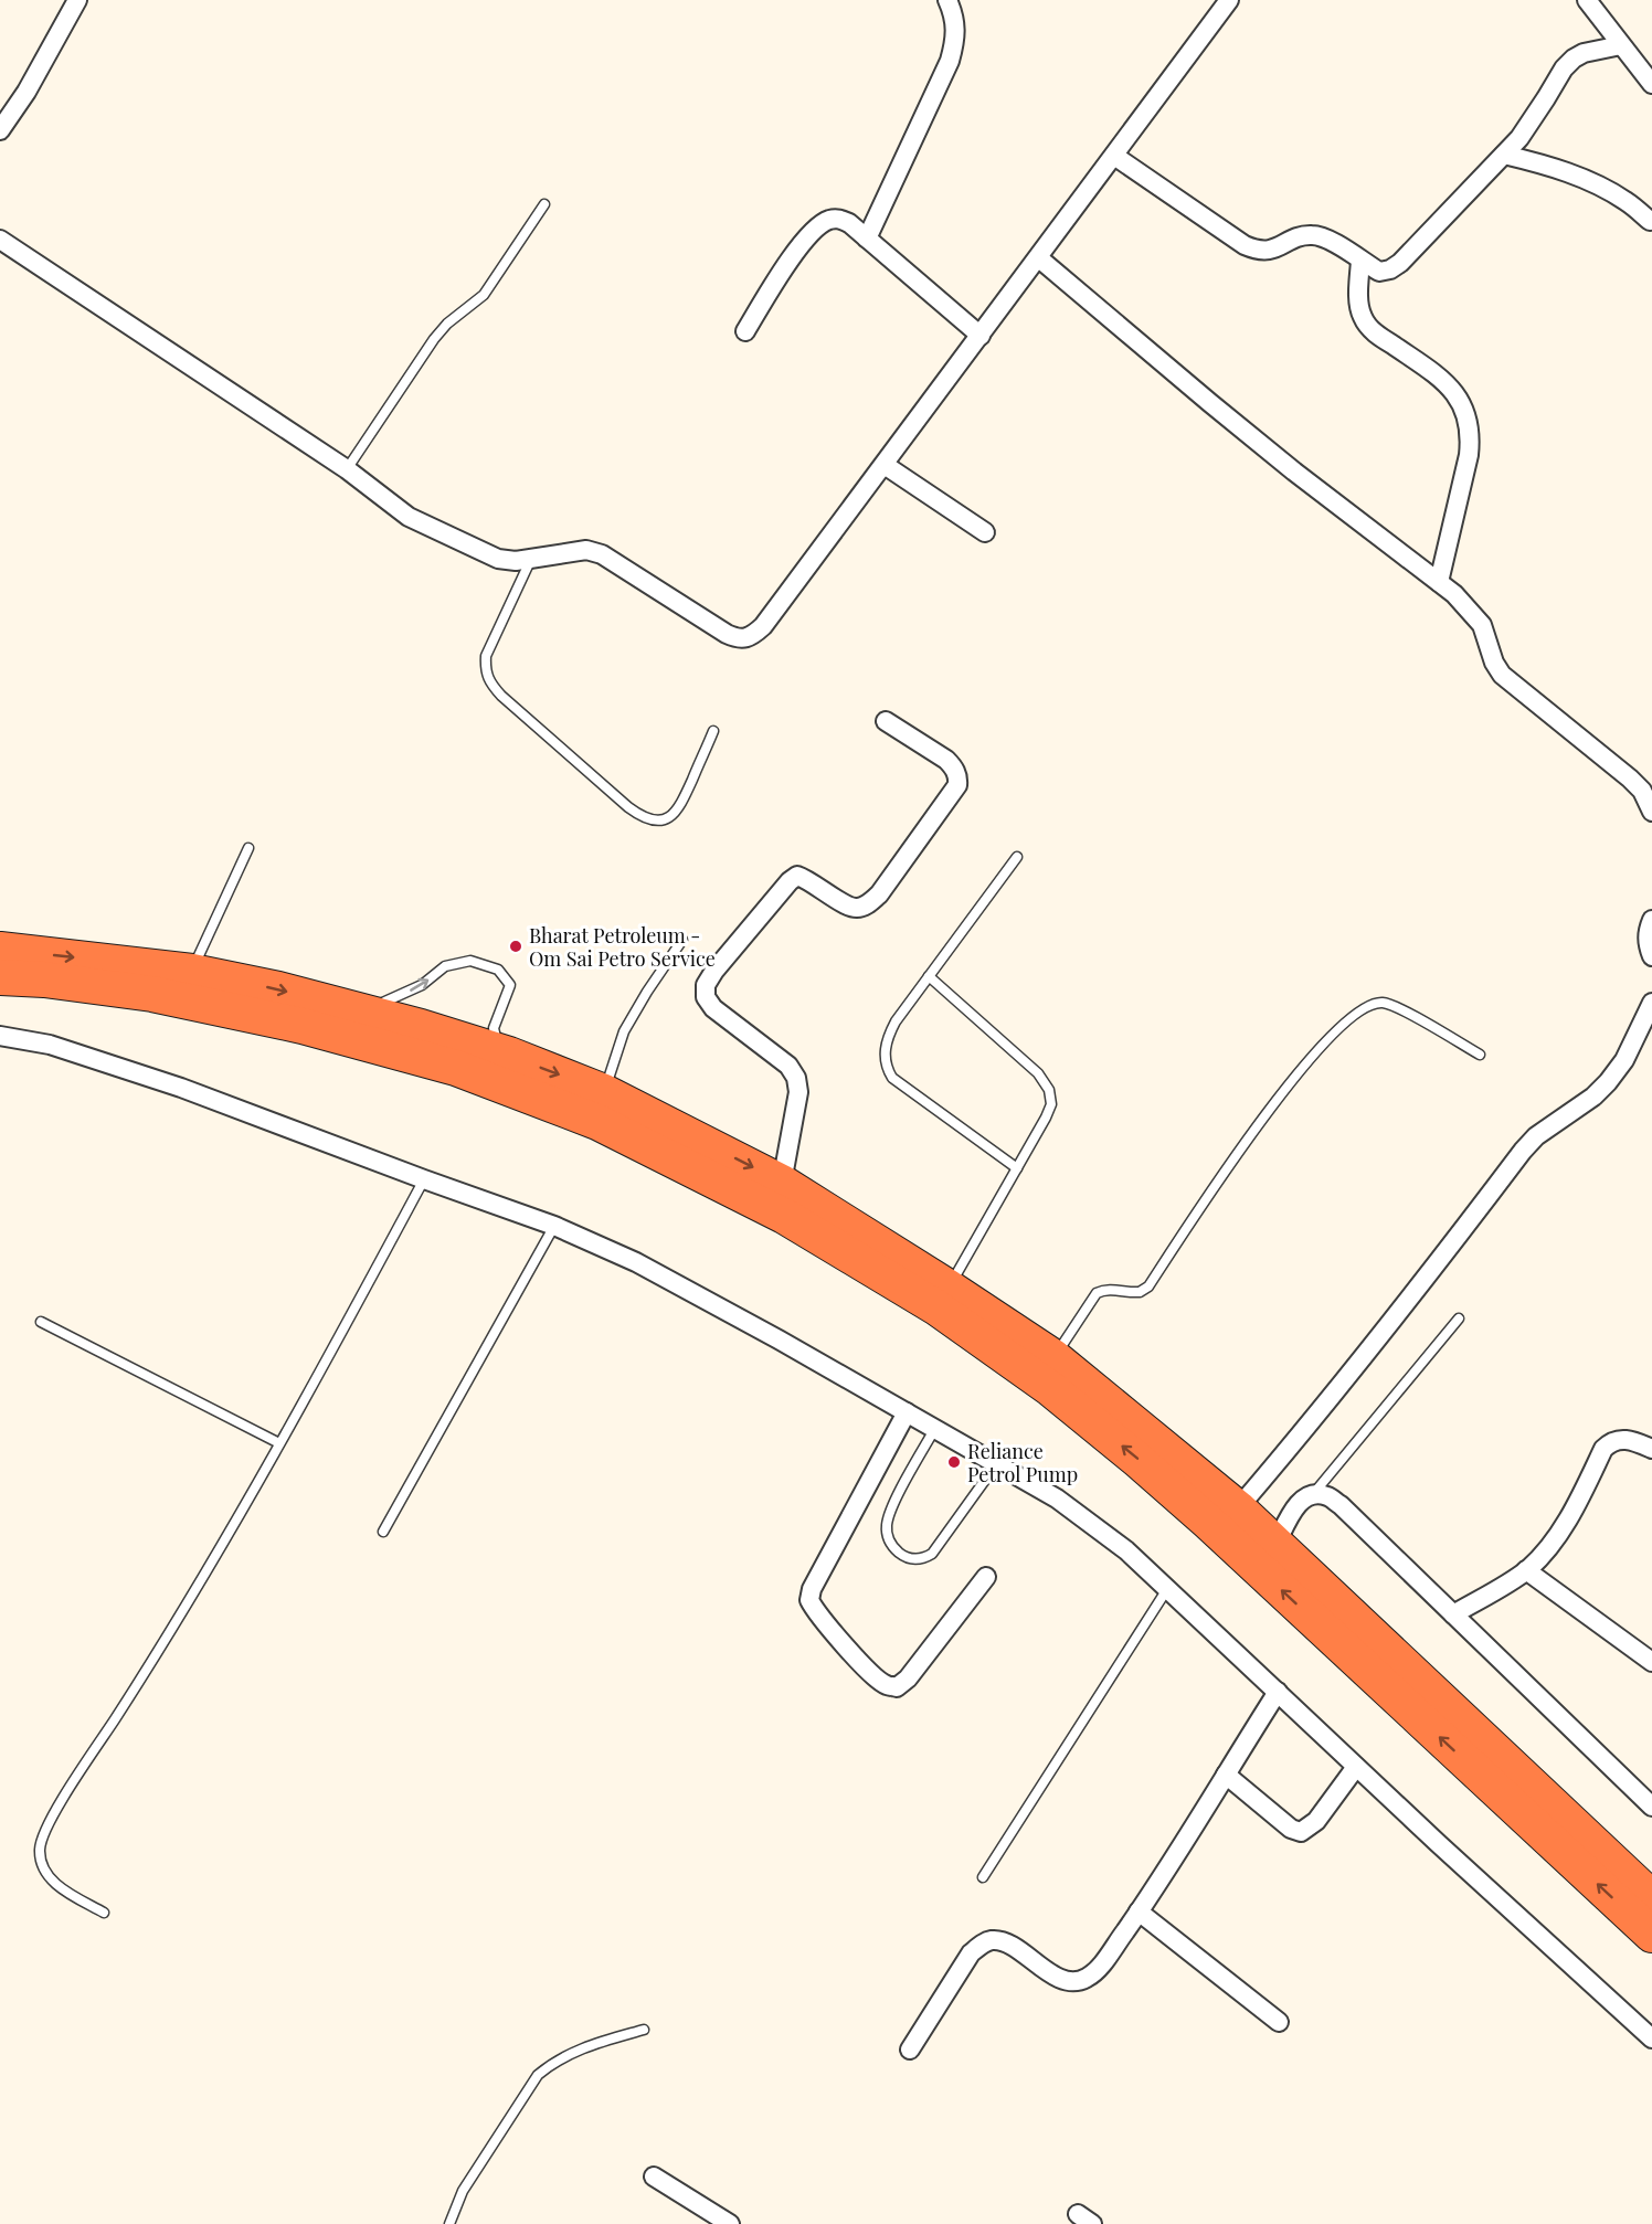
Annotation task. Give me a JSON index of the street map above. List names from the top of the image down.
{
  "places": ["Bharat Petroleum - Om Sai Petro Service", "Reliance Petrol Pump"]
}
